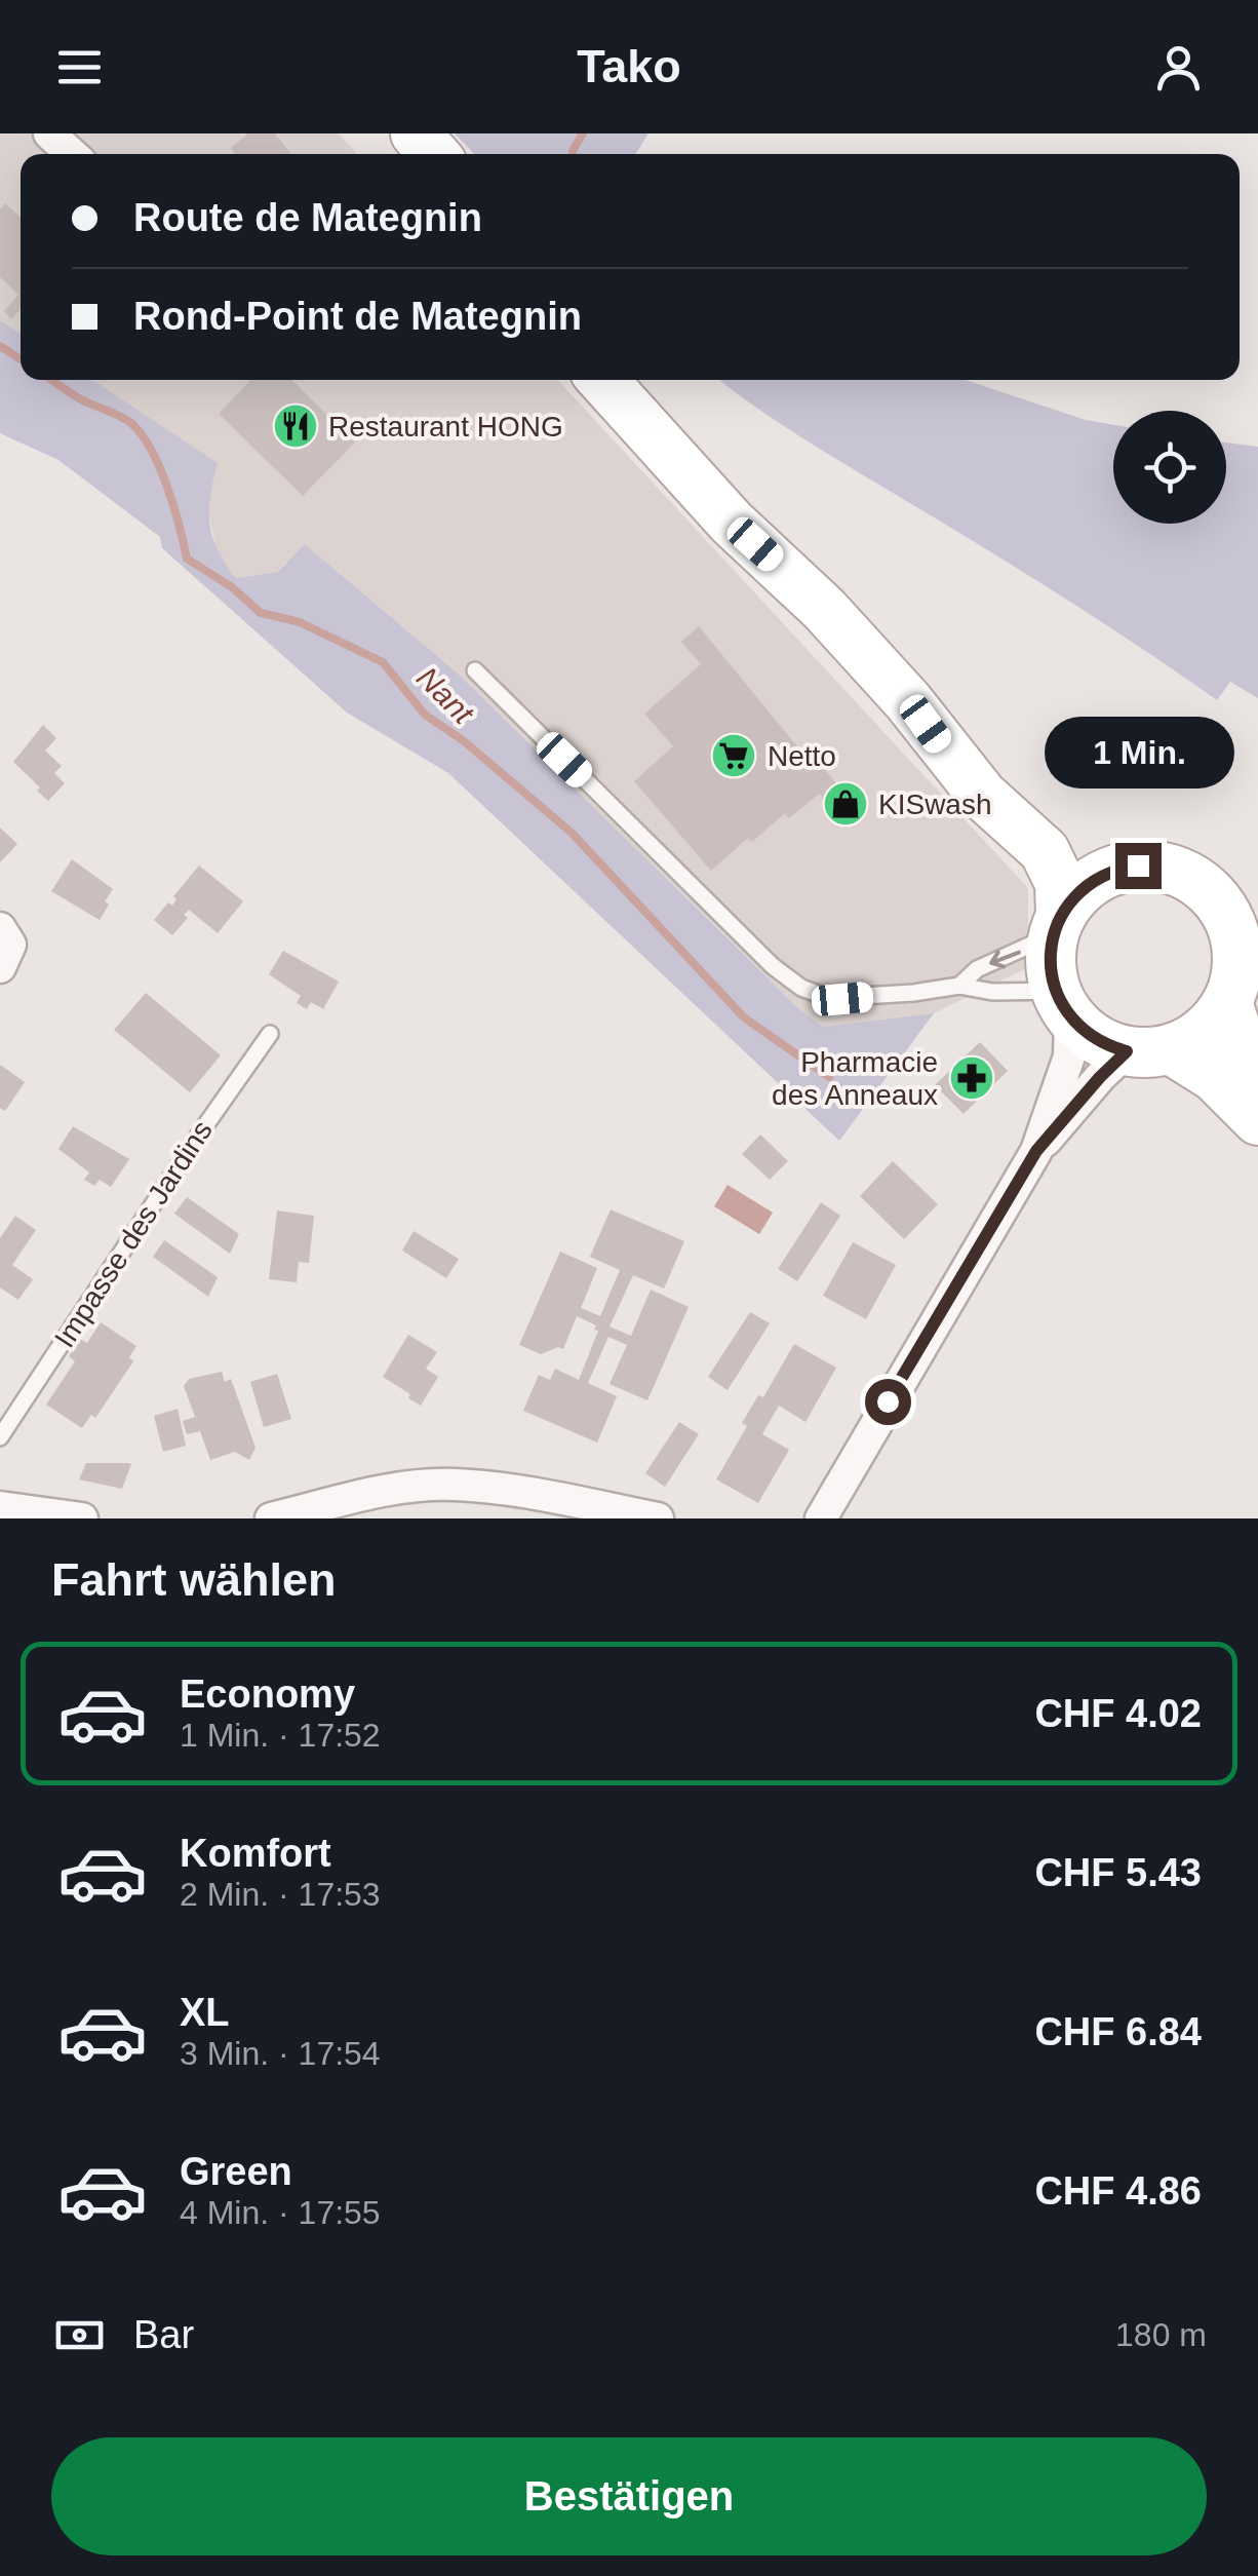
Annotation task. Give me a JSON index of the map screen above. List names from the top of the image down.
{
  "streets": {
    "lane": ["Impasse des Jardins"]
  },
  "water": ["Nant"],
  "places": {
    "restaurant": ["Restaurant HONG"],
    "supermarket": ["Netto"],
    "shop": ["KISwash"],
    "pharmacy": ["Pharmacie des Anneaux"]
  },
  "page": {
    "header": "Tako",
    "banner": ["Route de Mategnin", "Rond-Point de Mategnin"],
    "bubble": "1 Min.",
    "heading": "Fahrt wählen",
    "list": [
      {
        "name": "Economy",
        "note": "1 Min. · 17:52",
        "value": "CHF 4.02"
      },
      {
        "name": "Komfort",
        "note": "2 Min. · 17:53",
        "value": "CHF 5.43"
      },
      {
        "name": "XL",
        "note": "3 Min. · 17:54",
        "value": "CHF 6.84"
      },
      {
        "name": "Green",
        "note": "4 Min. · 17:55",
        "value": "CHF 4.86"
      }
    ],
    "pay": ["Bar", "180 m"],
    "buttons": "Bestätigen"
  }
}
